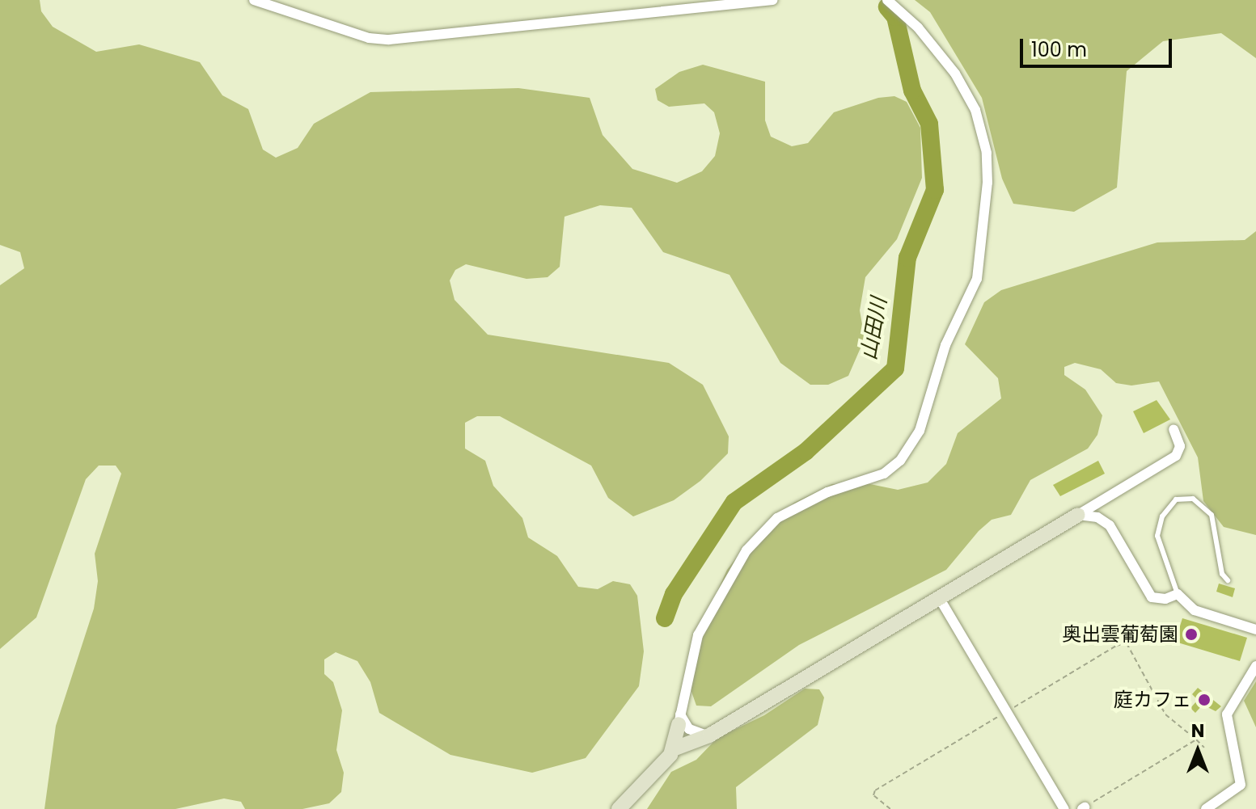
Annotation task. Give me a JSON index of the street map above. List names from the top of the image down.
{
  "water": ["山田川"],
  "places": ["奥出雲葡萄園", "庭カフェ"],
  "scale_bar": "100 m",
  "north": "top"
}
